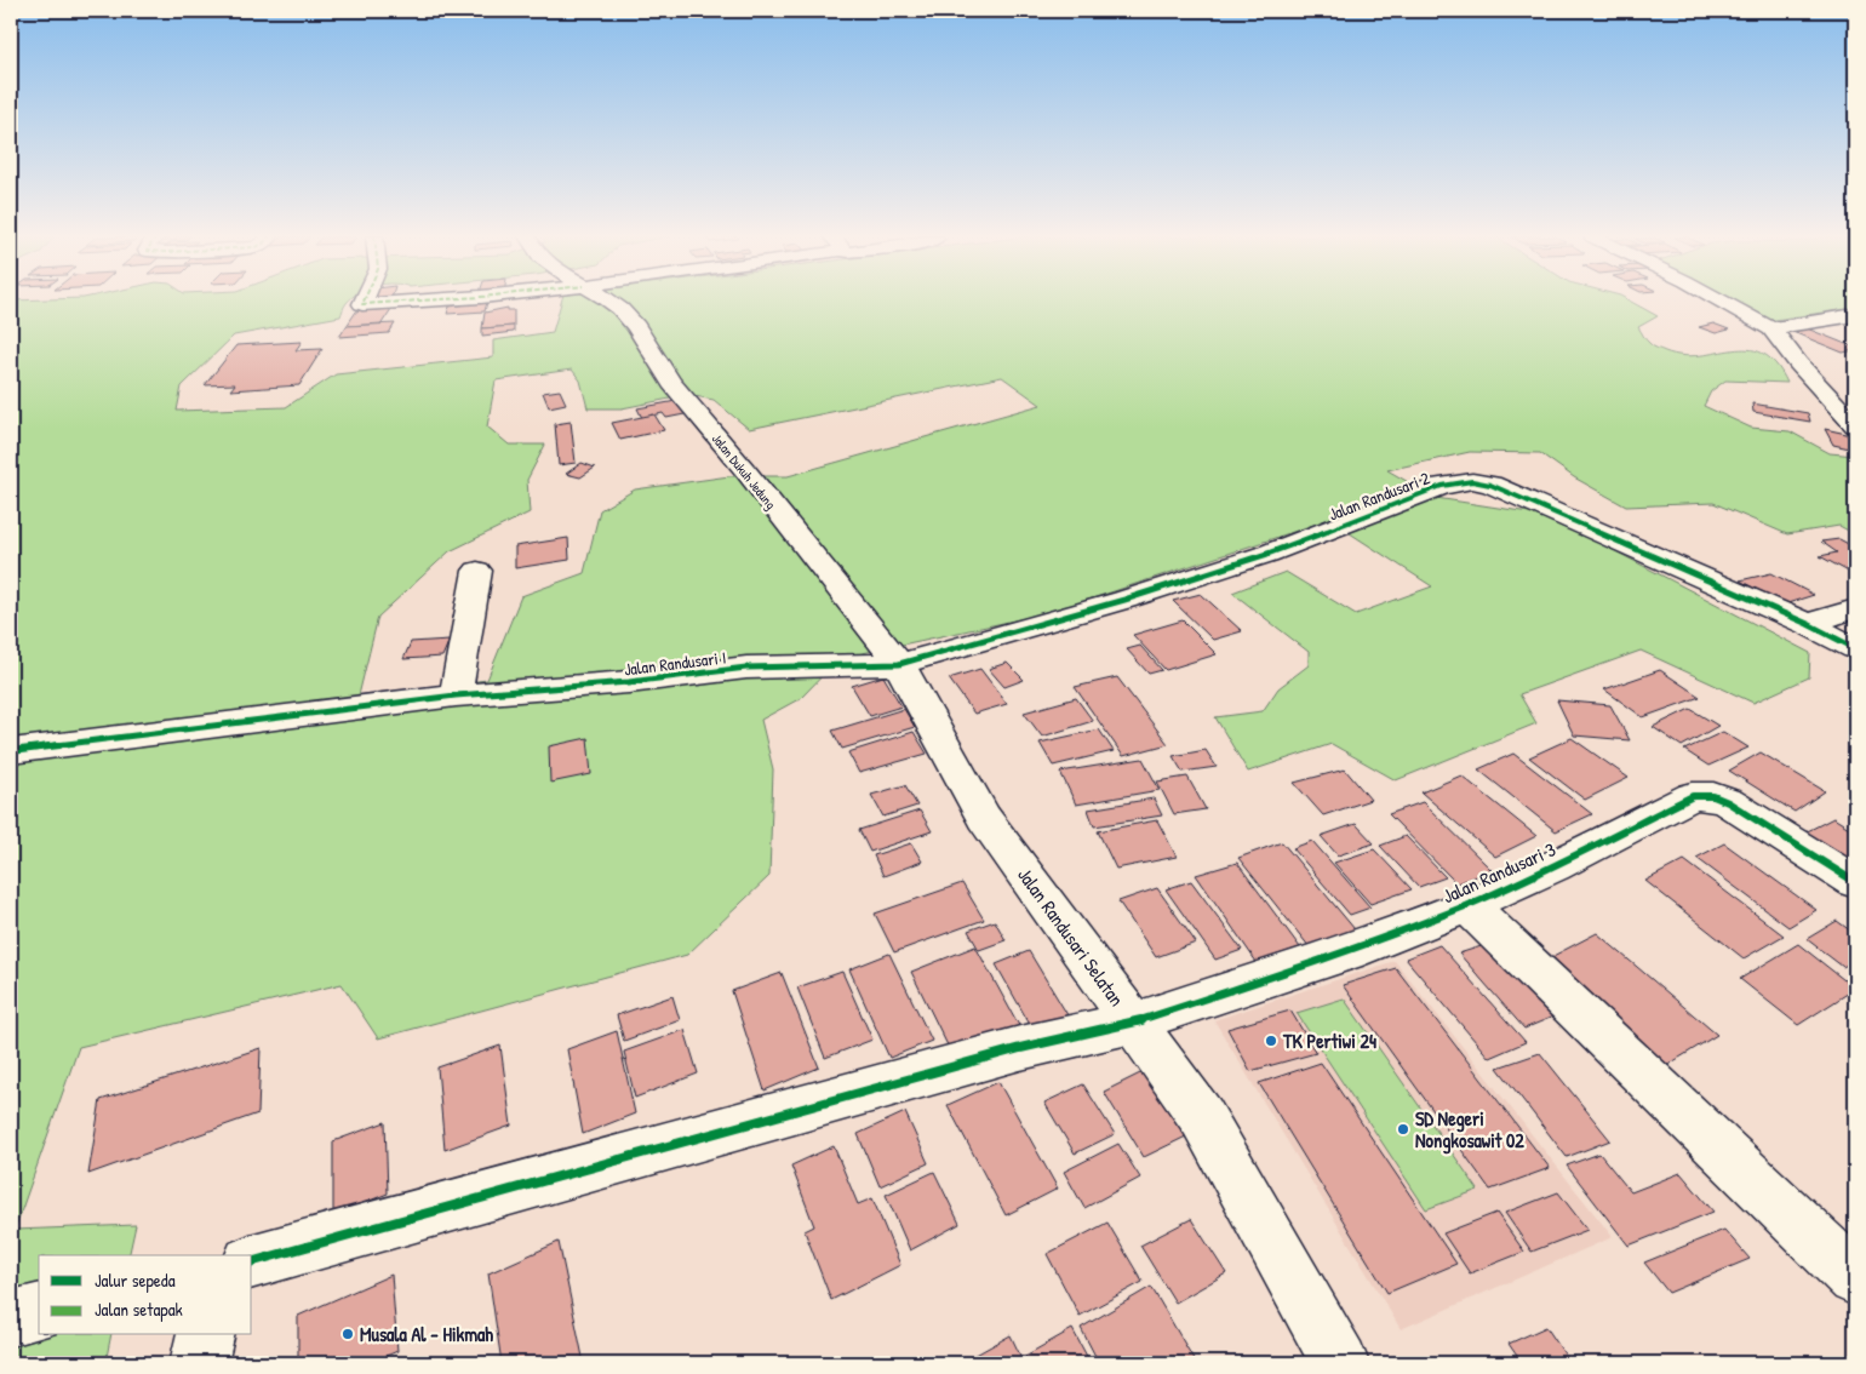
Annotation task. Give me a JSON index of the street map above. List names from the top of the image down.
{
  "streets": {
    "street": [
      "Jalan Dukuh Jedung",
      "Jalan Randusari 2",
      "Jalan Randusari I",
      "Jalan Randusari 3",
      "Jalan Randusari Selatan"
    ]
  },
  "crossings": [
    ["Jalan Dukuh Jedung", "Jalan Randusari 2"],
    ["Jalan Dukuh Jedung", "Jalan Randusari I"],
    ["Jalan Dukuh Jedung", "Jalan Randusari Selatan"],
    ["Jalan Randusari 2", "Jalan Randusari I"],
    ["Jalan Randusari 2", "Jalan Randusari Selatan"],
    ["Jalan Randusari I", "Jalan Randusari Selatan"],
    ["Jalan Randusari 3", "Jalan Randusari Selatan"]
  ],
  "places": ["TK Pertiwi 24", "SD Negeri Nongkosawit 02", "Musala Al - Hikmah"],
  "legend": ["Jalur sepeda", "Jalan setapak"]
}
